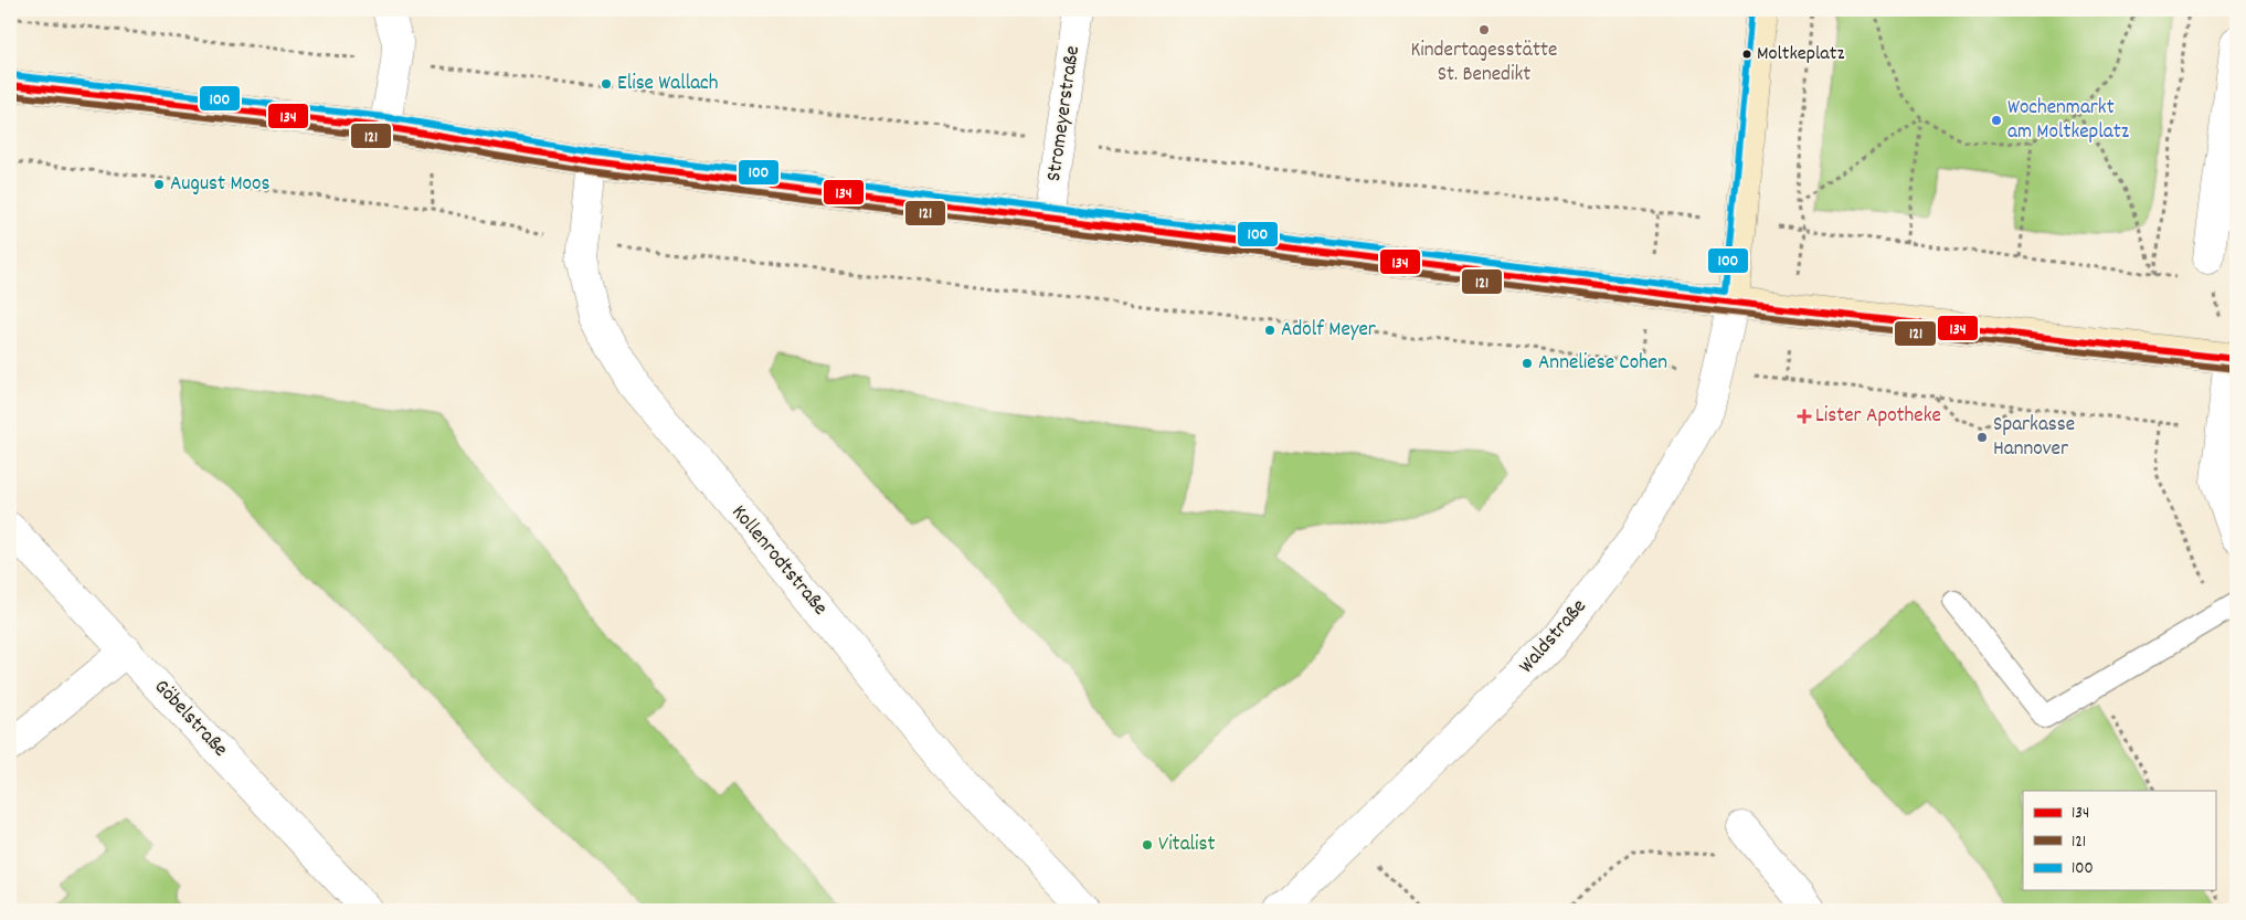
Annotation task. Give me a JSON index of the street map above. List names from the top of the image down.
{
  "streets": {
    "street": [
      "Stromeyerstraße",
      "Kollenrodtstraße",
      "Waldstraße",
      "Göbelstraße"
    ]
  },
  "places": {
    "other": [
      "Kindertagesstätte St. Benedikt",
      "Moltkeplatz",
      "Elise Wallach",
      "Wochenmarkt am Moltkeplatz",
      "August Moos",
      "Adolf Meyer",
      "Anneliese Cohen",
      "Sparkasse Hannover",
      "Vitalist"
    ],
    "health": ["Lister Apotheke"]
  },
  "lines": ["transit line 100", "transit line 134", "transit line 121"],
  "legend": ["134", "121", "100"]
}
